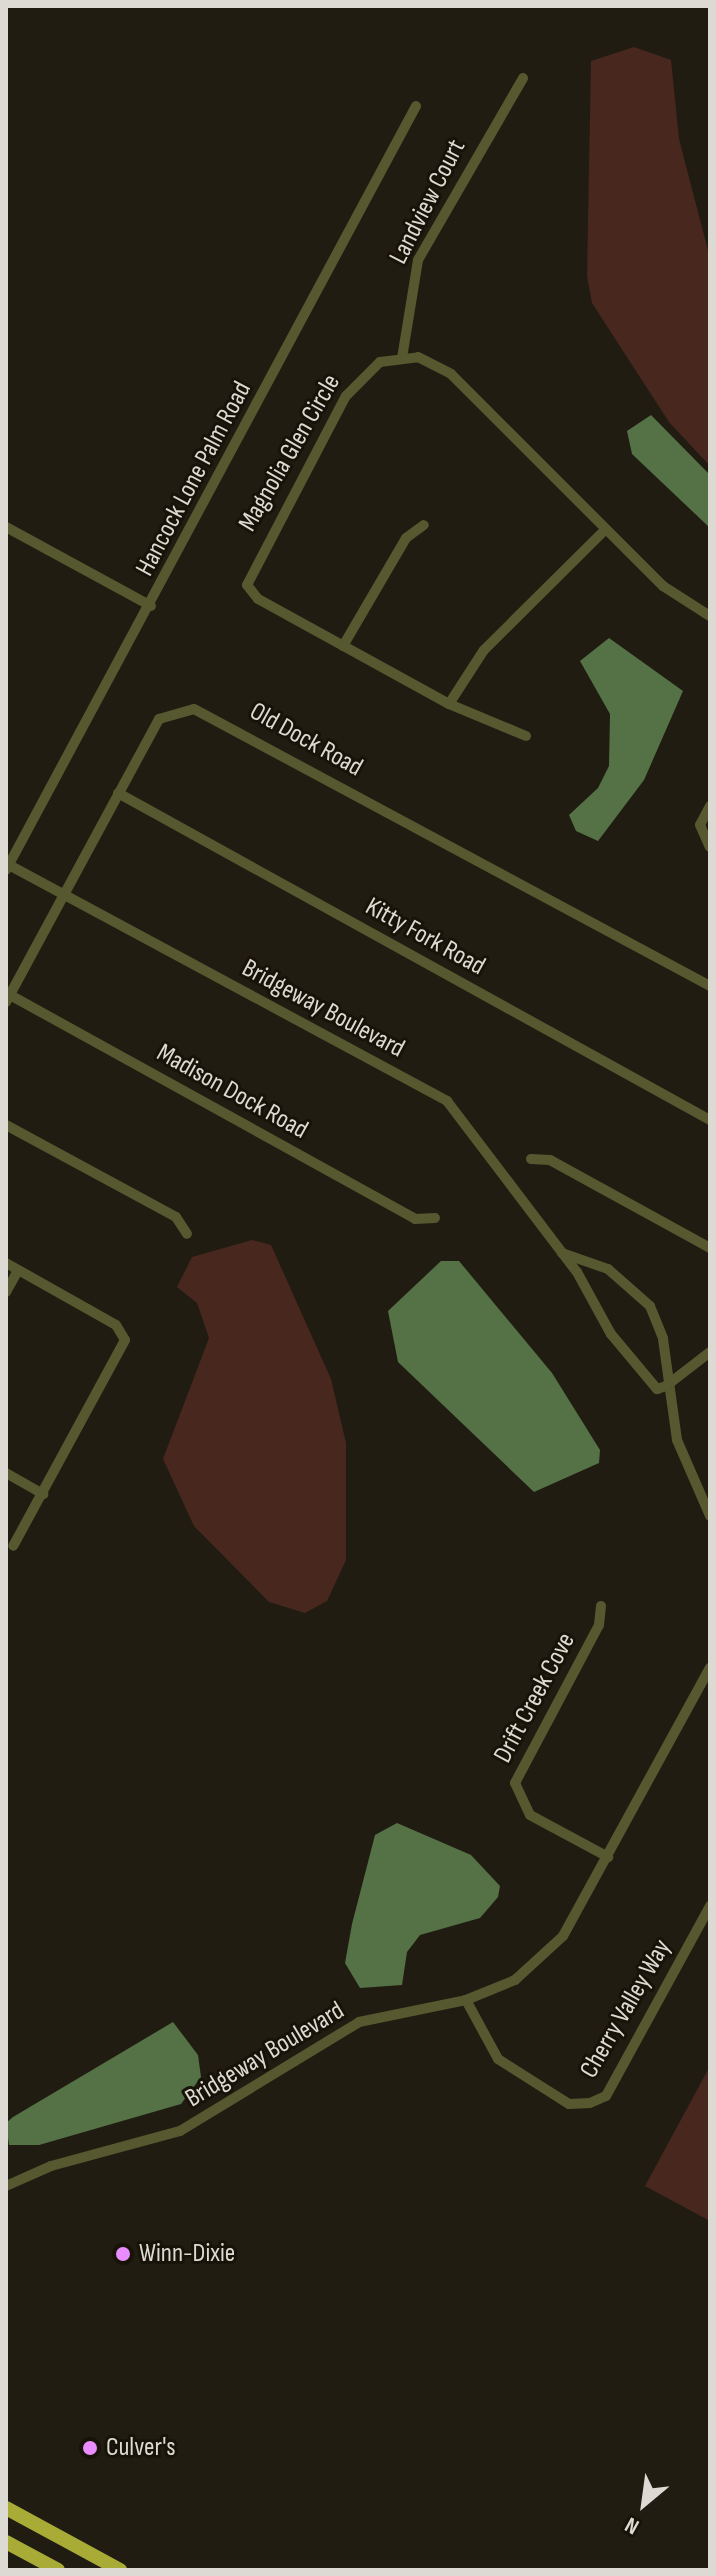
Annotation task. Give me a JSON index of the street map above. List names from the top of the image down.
{
  "streets": {
    "street": [
      "Landview Court",
      "Magnolia Glen Circle",
      "Hancock Lone Palm Road",
      "Old Dock Road",
      "Kitty Fork Road",
      "Bridgeway Boulevard",
      "Madison Dock Road",
      "Drift Creek Cove",
      "Cherry Valley Way"
    ]
  },
  "crossings": [
    ["Landview Court", "Magnolia Glen Circle"],
    ["Hancock Lone Palm Road", "Bridgeway Boulevard"],
    ["Old Dock Road", "Kitty Fork Road"],
    ["Old Dock Road", "Bridgeway Boulevard"],
    ["Old Dock Road", "Madison Dock Road"],
    ["Bridgeway Boulevard", "Drift Creek Cove"],
    ["Bridgeway Boulevard", "Cherry Valley Way"]
  ],
  "places": ["Winn-Dixie", "Culver's"],
  "north": "bottom left"
}
